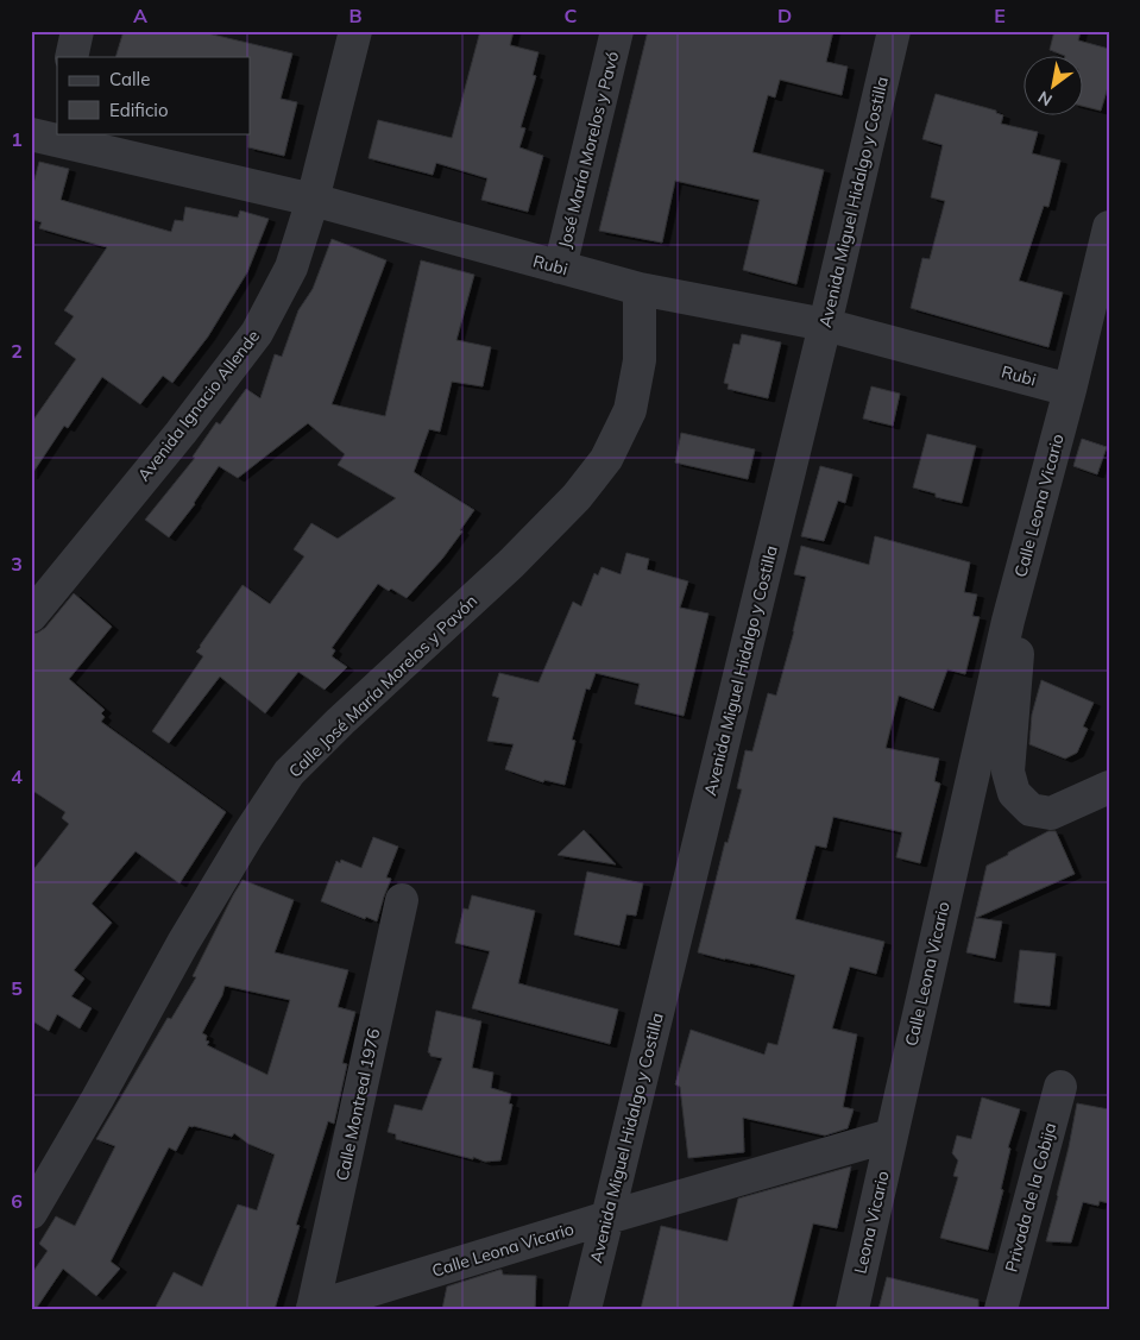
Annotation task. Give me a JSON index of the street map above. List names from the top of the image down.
{
  "streets": {
    "street": [
      "José María Morelos y Pavó",
      "Avenida Miguel Hidalgo y Costilla",
      "Rubi",
      "Avenida Ignacio Allende",
      "Calle Leona Vicario",
      "Calle José María Morelos y Pavón",
      "Calle Montreal 1976",
      "Privada de la Cobija",
      "Leona Vicario"
    ]
  },
  "crossings": [
    ["José María Morelos y Pavó", "Rubi"],
    ["Avenida Miguel Hidalgo y Costilla", "Rubi"],
    ["Avenida Miguel Hidalgo y Costilla", "Calle Leona Vicario"],
    ["Rubi", "Avenida Ignacio Allende"],
    ["Rubi", "Calle Leona Vicario"],
    ["Rubi", "Calle José María Morelos y Pavón"],
    ["Calle Leona Vicario", "Calle Montreal 1976"],
    ["Calle Leona Vicario", "Leona Vicario"]
  ],
  "legend": ["Calle", "Edificio"],
  "north": "bottom left",
  "grid": {
    "columns": [
      "A",
      "B",
      "C",
      "D",
      "E"
    ],
    "rows": [
      "1",
      "2",
      "3",
      "4",
      "5",
      "6"
    ]
  }
}
